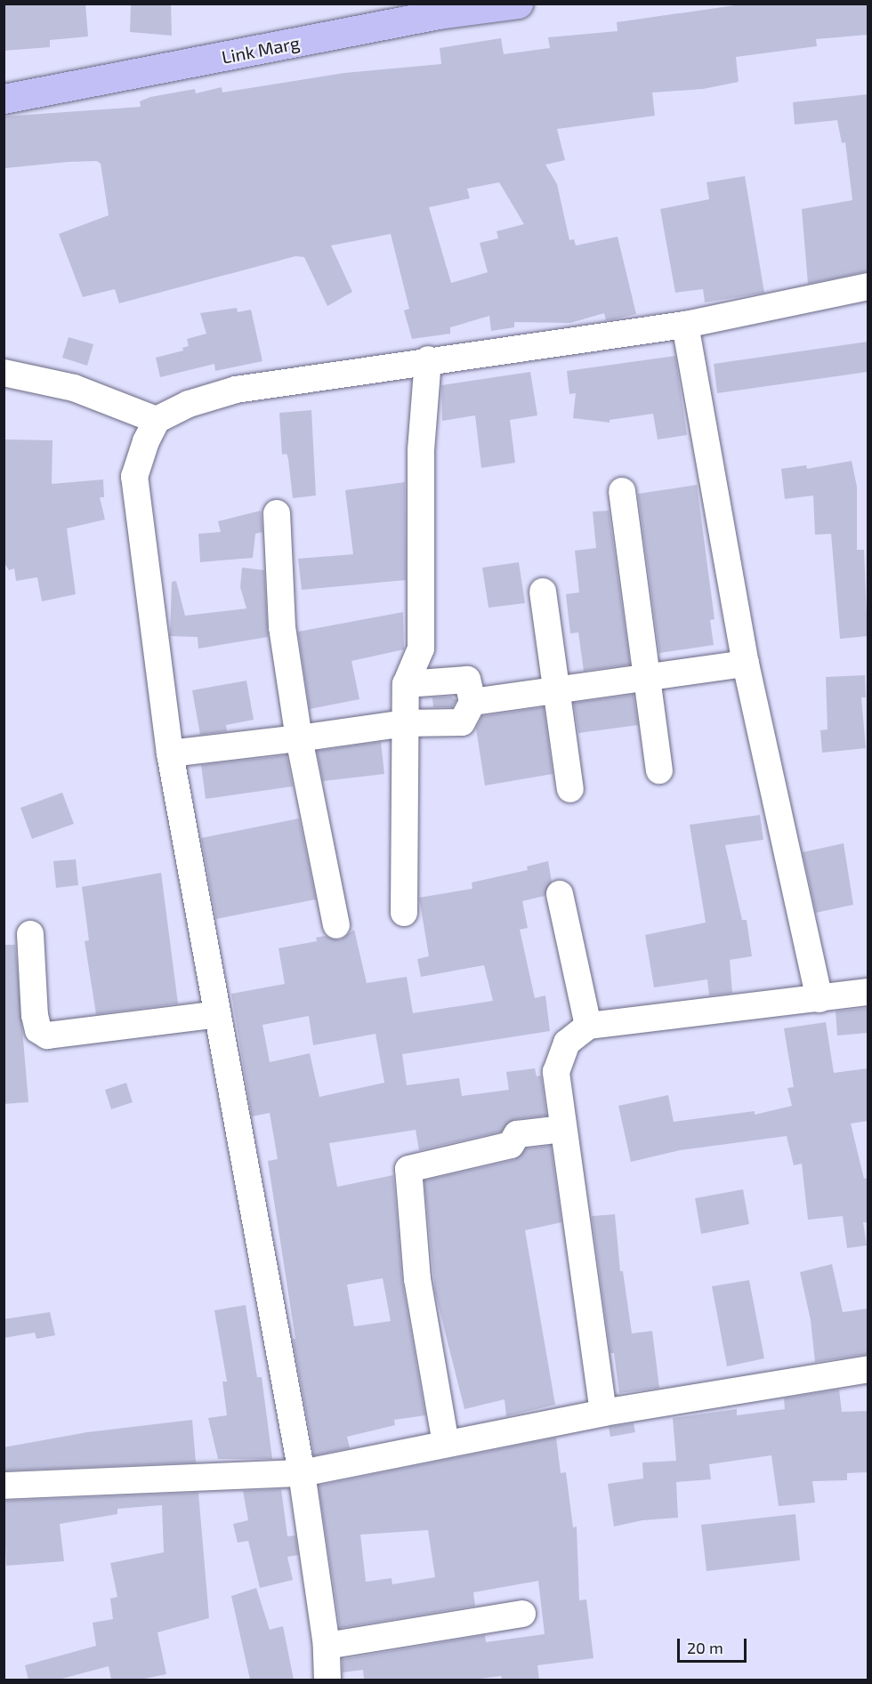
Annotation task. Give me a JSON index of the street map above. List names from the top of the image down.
{
  "streets": {
    "main road": ["Link Marg"]
  },
  "scale_bar": "20 m"
}
